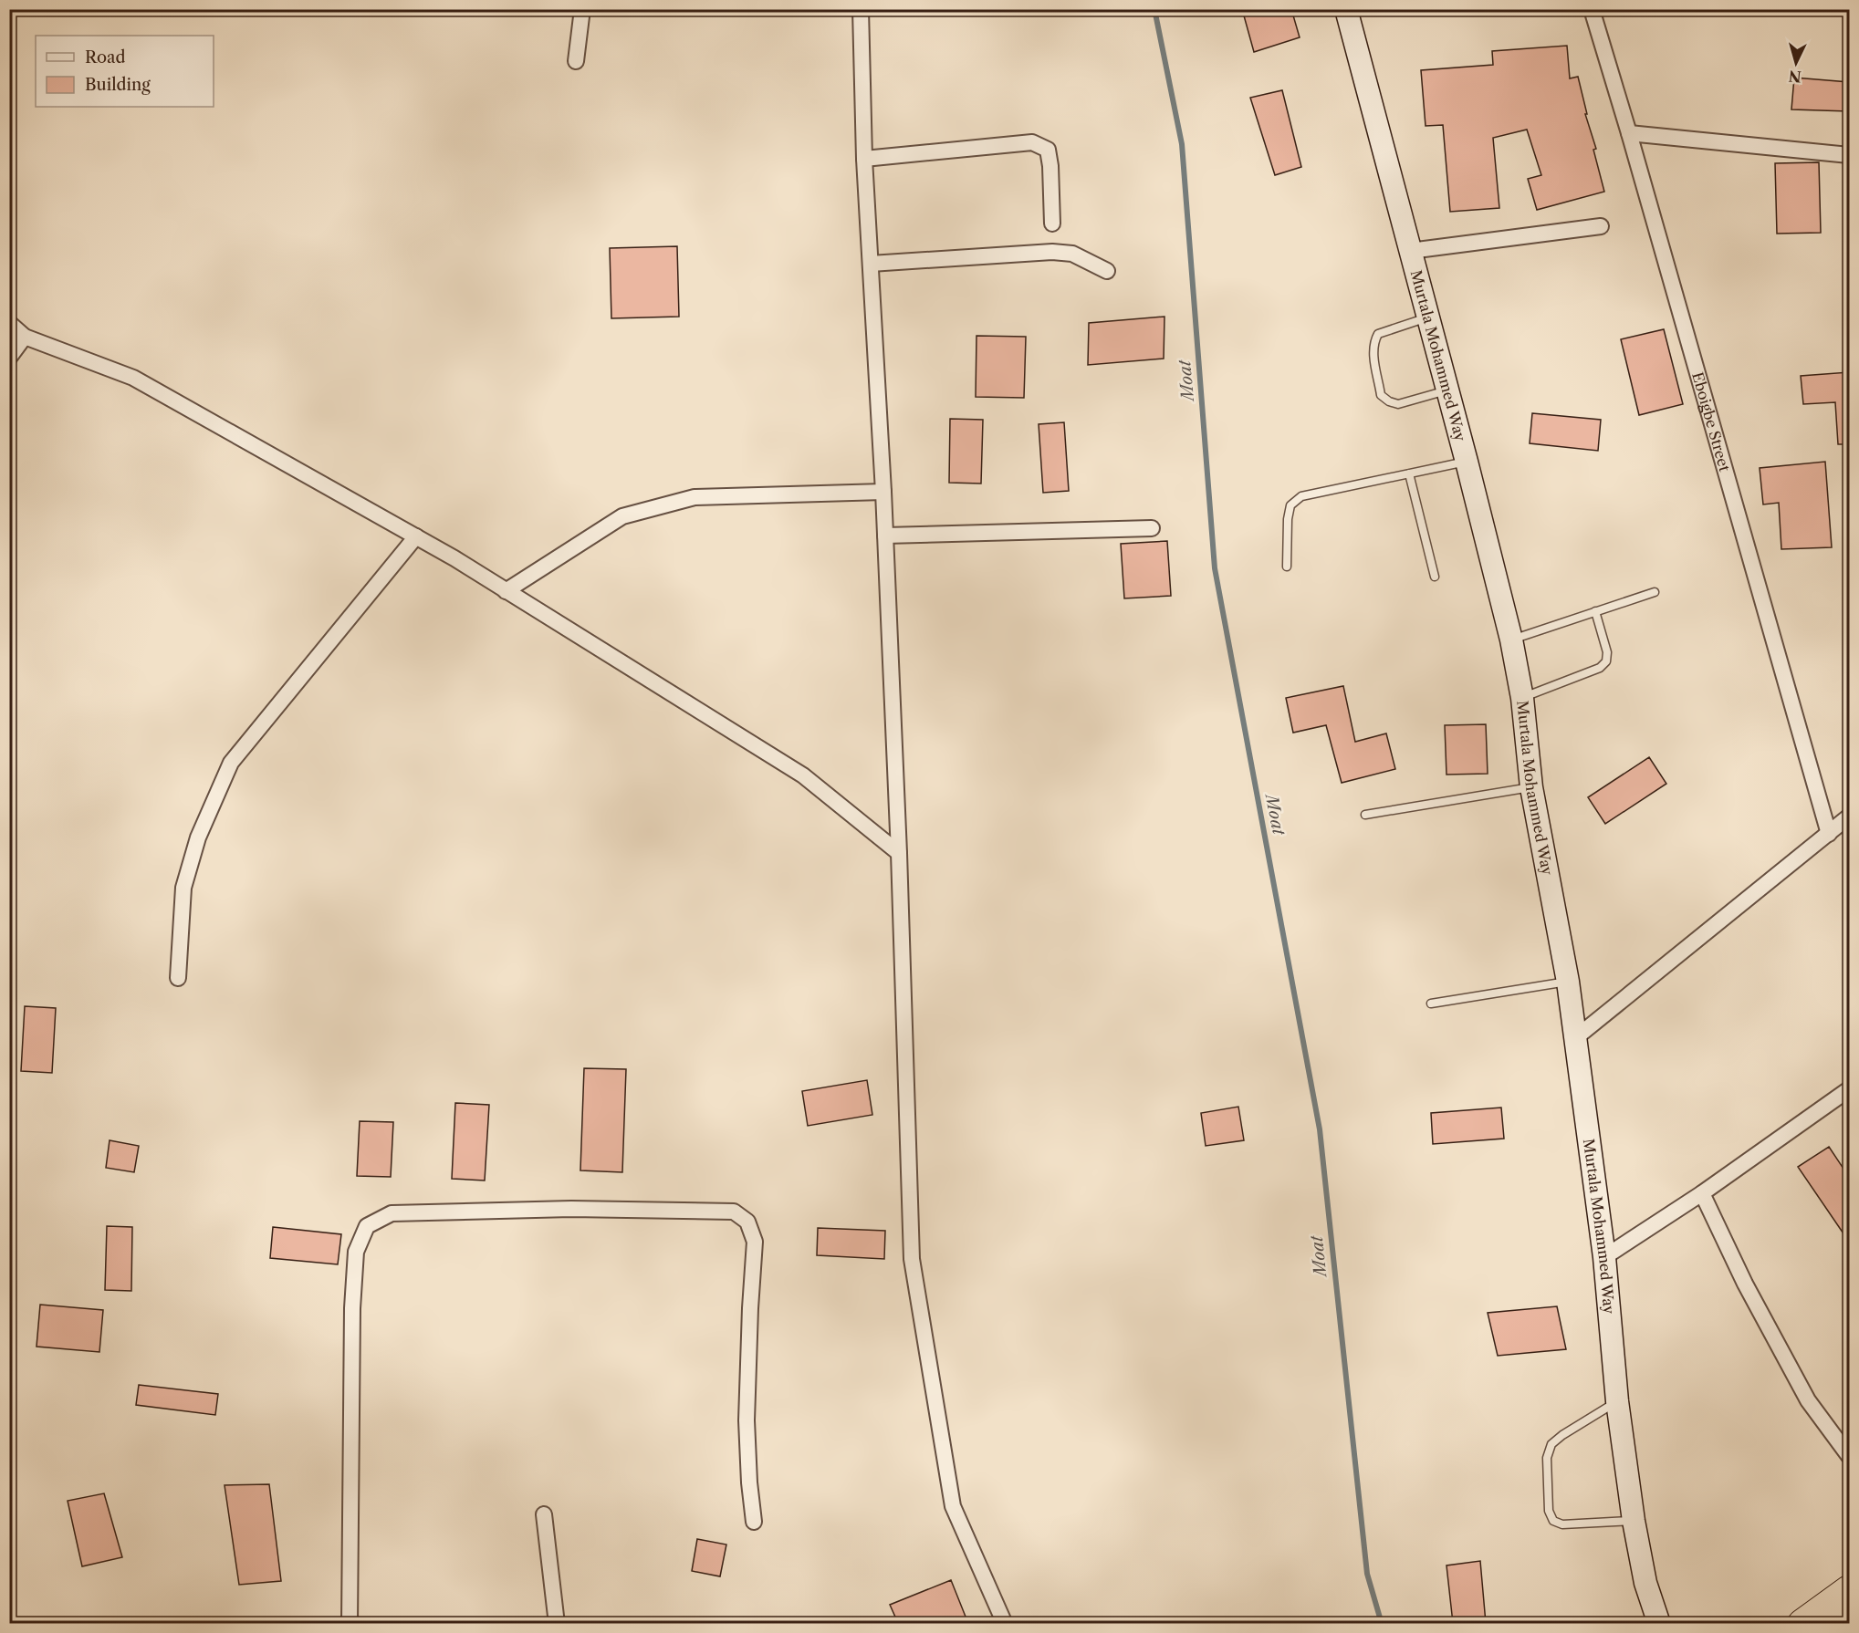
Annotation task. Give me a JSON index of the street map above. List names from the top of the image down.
{
  "streets": {
    "street": ["Murtala Mohammed Way", "Eboigbe Street"]
  },
  "water": ["Moat"],
  "legend": ["Road", "Building"],
  "north": "bottom"
}
